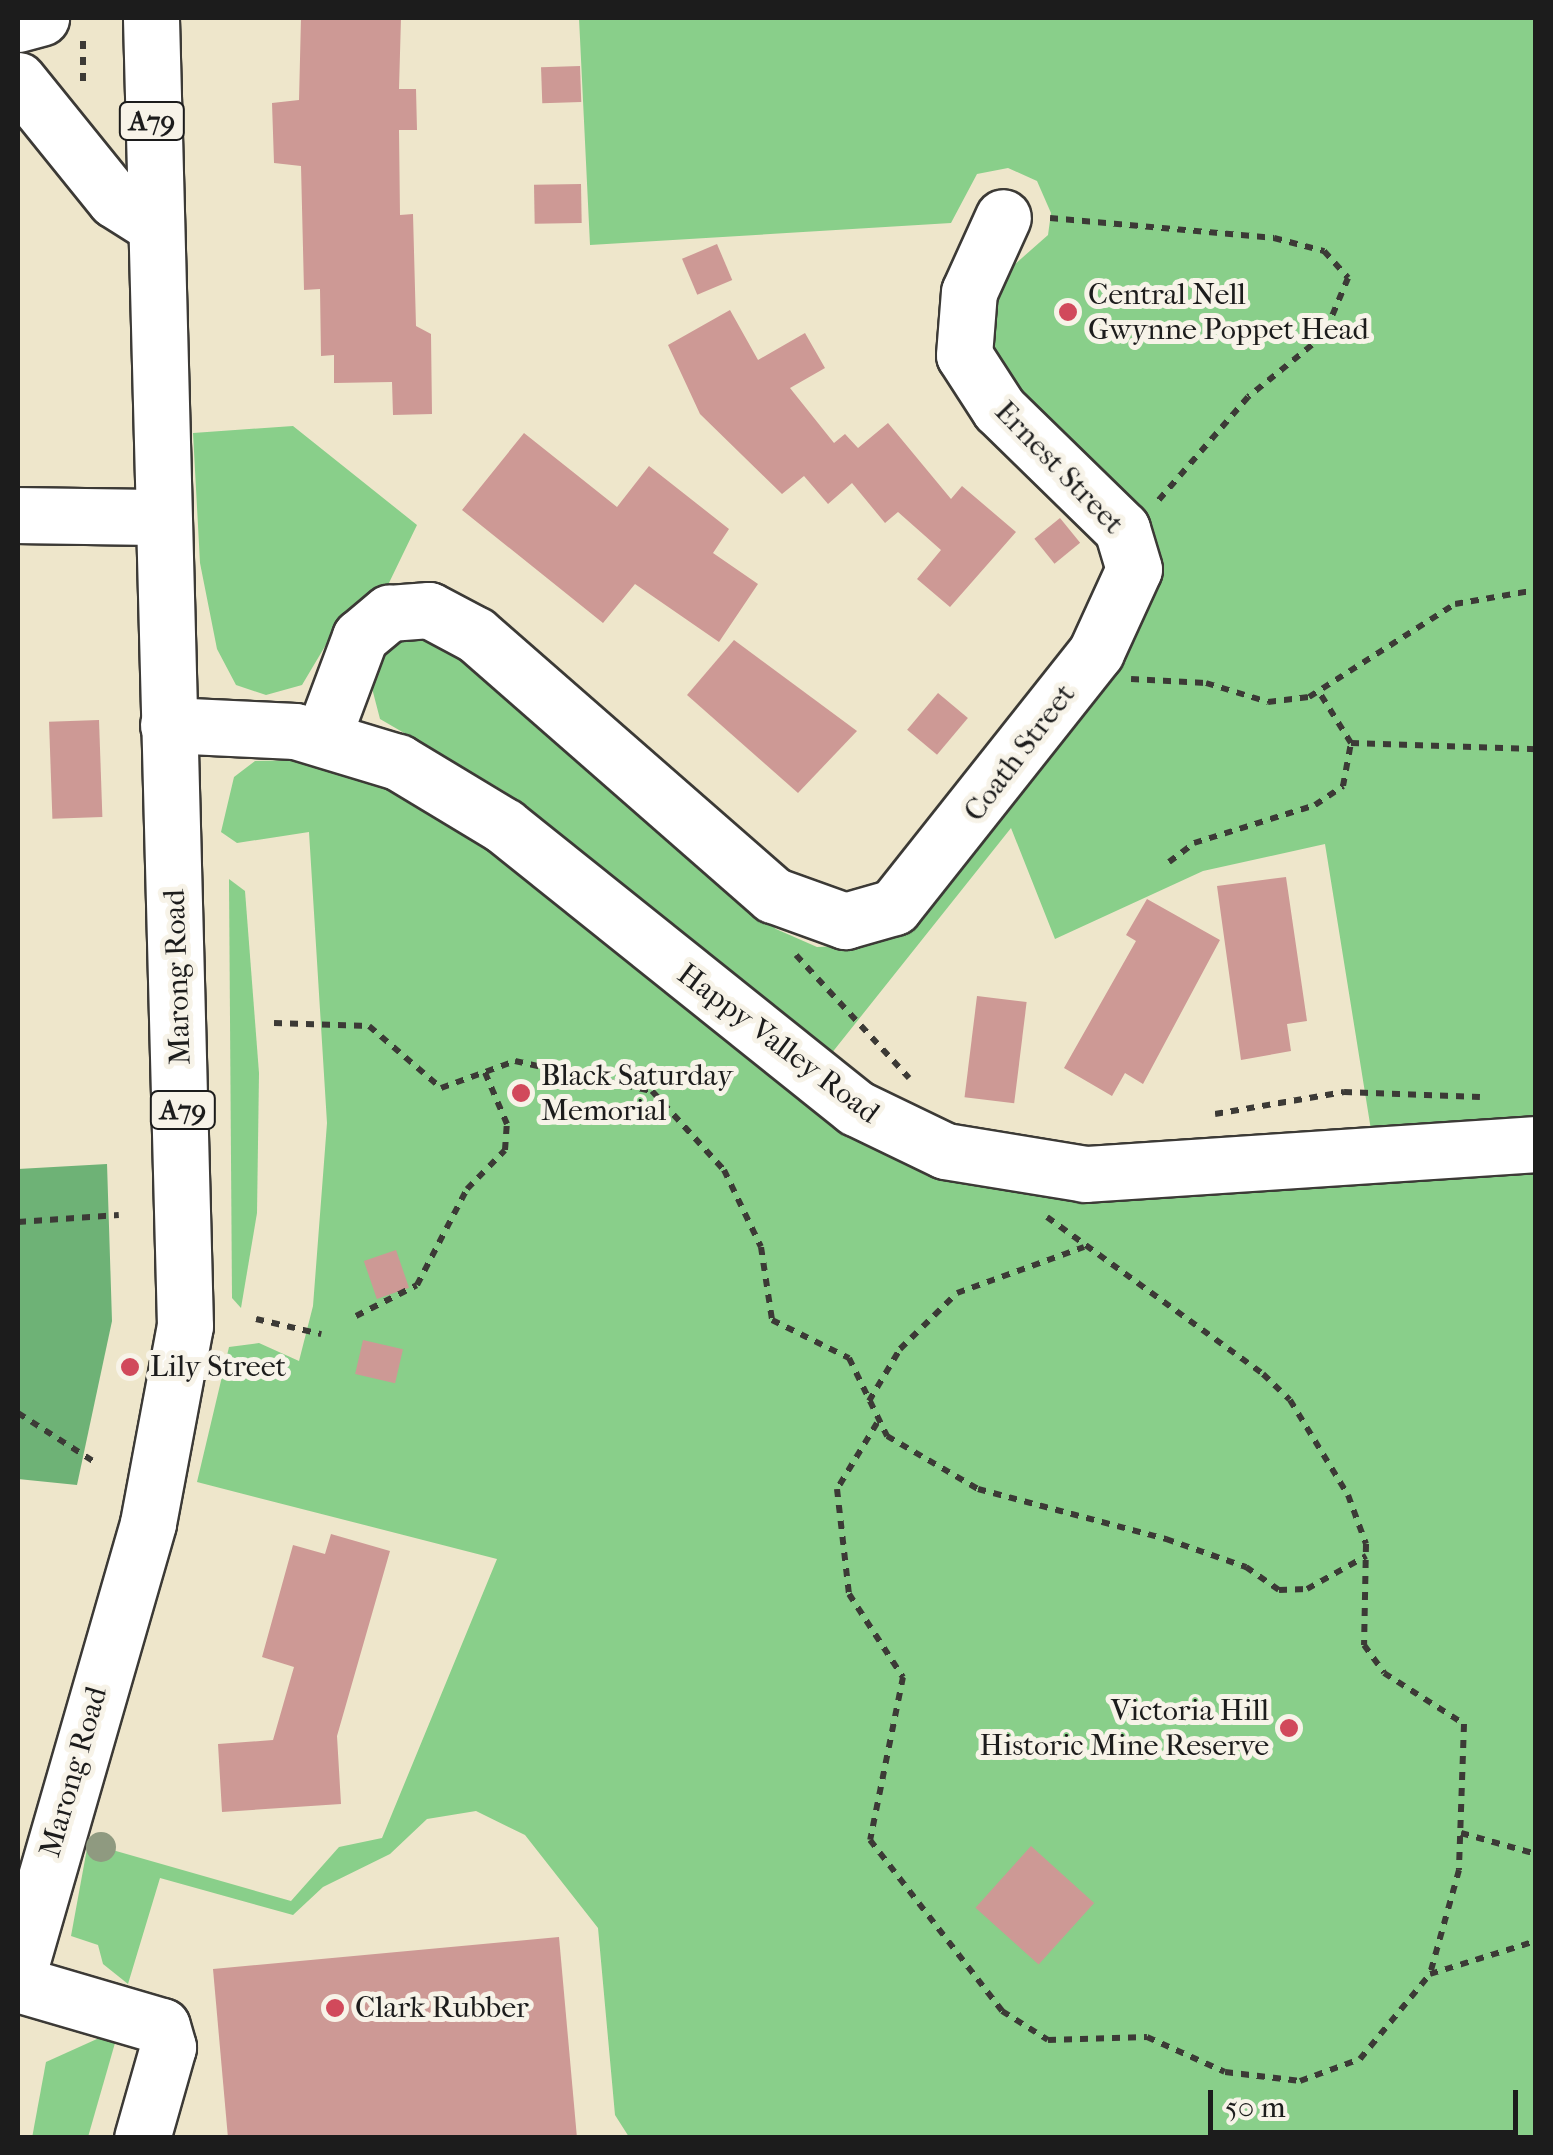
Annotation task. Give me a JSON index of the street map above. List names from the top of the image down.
{
  "streets": {
    "main road": [
      "A79",
      "Ernest Street",
      "Coath Street",
      "Marong Road",
      "Happy Valley Road"
    ]
  },
  "crossings": [
    ["Ernest Street", "Coath Street"],
    ["Coath Street", "Happy Valley Road"],
    ["Marong Road", "Happy Valley Road"]
  ],
  "places": [
    "Central Nell Gwynne Poppet Head",
    "Black Saturday Memorial",
    "Lily Street",
    "Victoria Hill Historic Mine Reserve",
    "Clark Rubber"
  ],
  "scale_bar": "50 m"
}
